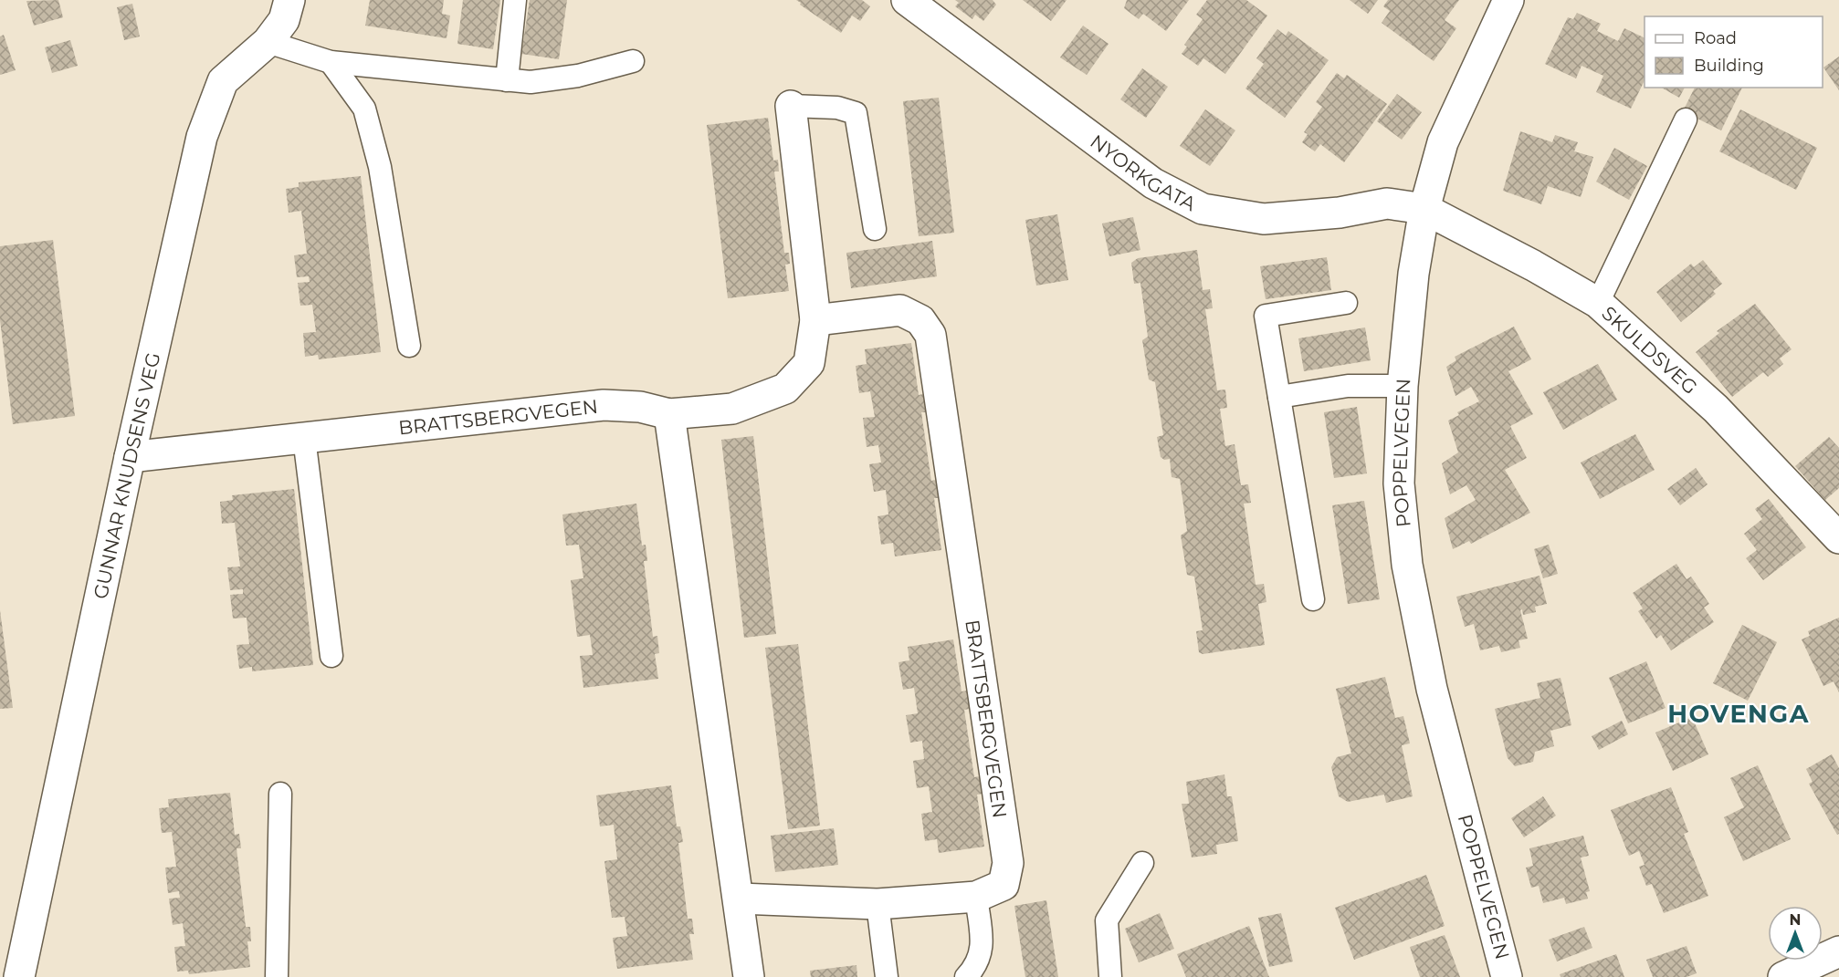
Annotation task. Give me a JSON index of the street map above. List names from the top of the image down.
{
  "streets": {
    "street": [
      "NYORKGATA",
      "SKULDSVEG",
      "BRATTSBERGVEGEN",
      "POPPELVEGEN",
      "GUNNAR KNUDSENS VEG"
    ]
  },
  "crossings": [
    ["NYORKGATA", "SKULDSVEG"],
    ["NYORKGATA", "POPPELVEGEN"],
    ["SKULDSVEG", "POPPELVEGEN"],
    ["BRATTSBERGVEGEN", "GUNNAR KNUDSENS VEG"]
  ],
  "districts": ["HOVENGA"],
  "legend": ["Road", "Building"],
  "north": "top"
}
